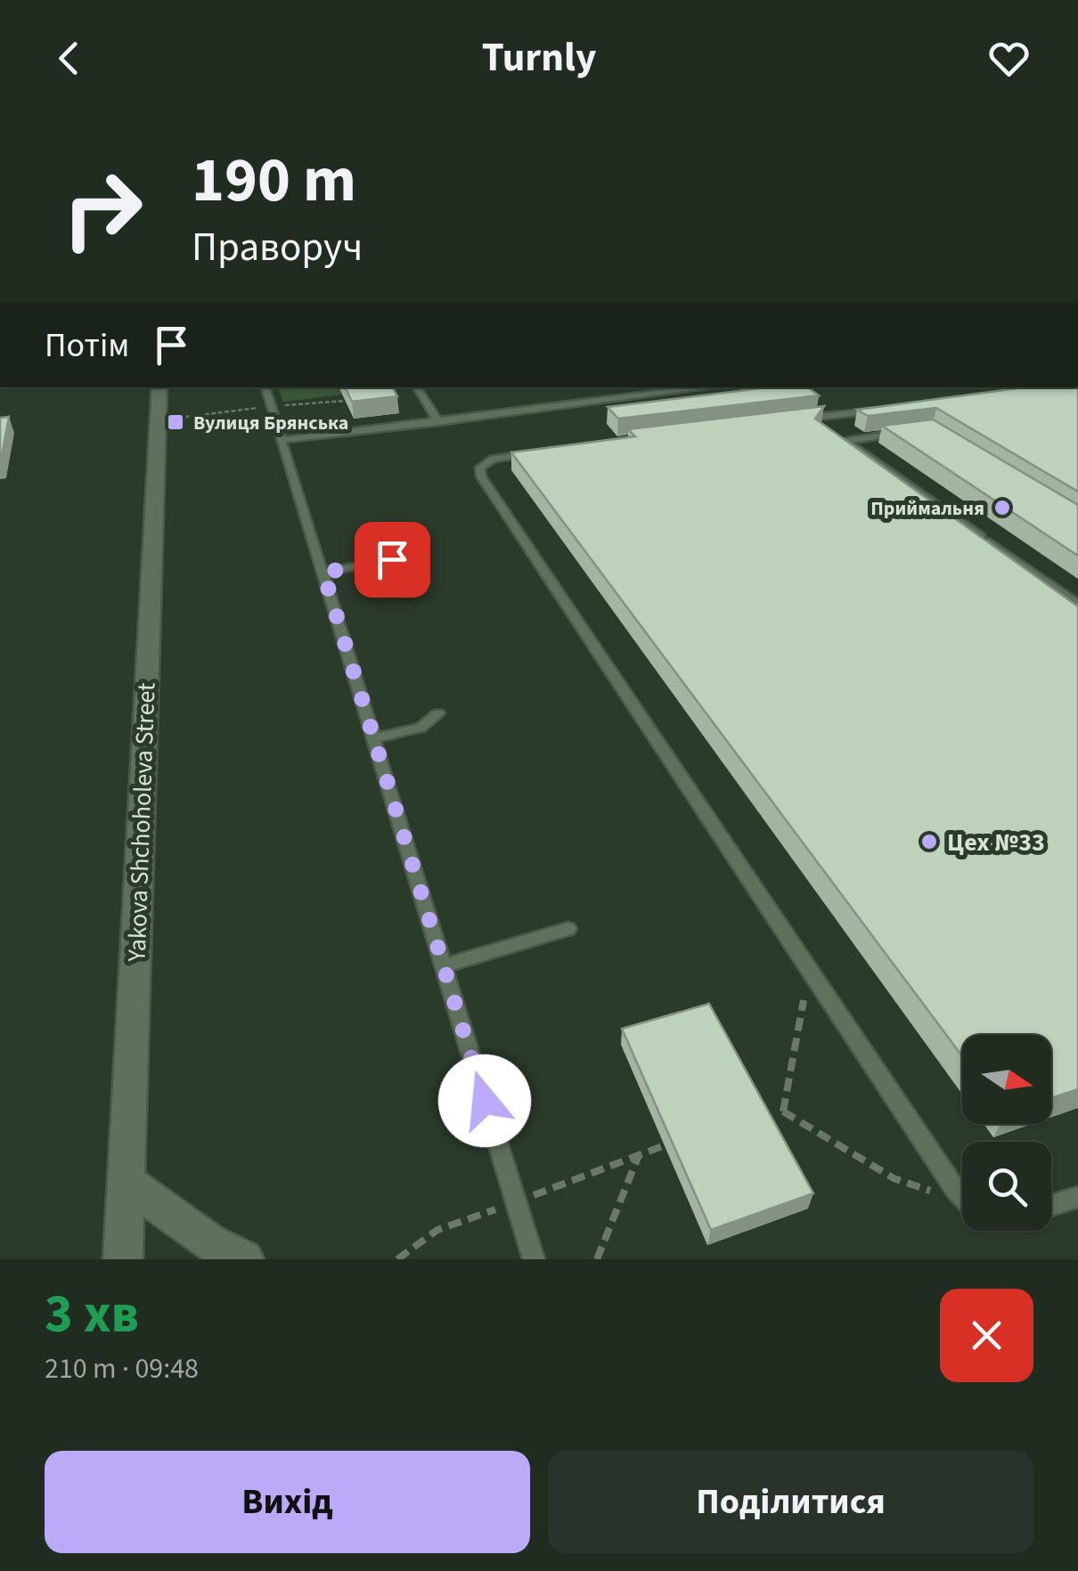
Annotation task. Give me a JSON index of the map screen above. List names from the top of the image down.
{
  "streets": {
    "street": ["Yakova Shchoholeva Street"]
  },
  "places": {
    "transit": ["Вулиця Брянська"],
    "other": ["Приймальня", "Цех №33"]
  },
  "north": "right",
  "page": {
    "header": "Turnly",
    "turn": ["190 m", "Праворуч"],
    "then": "Потім",
    "heading": ["3 хв", "210 m · 09:48"],
    "buttons": ["Вихід", "Поділитися"]
  }
}
